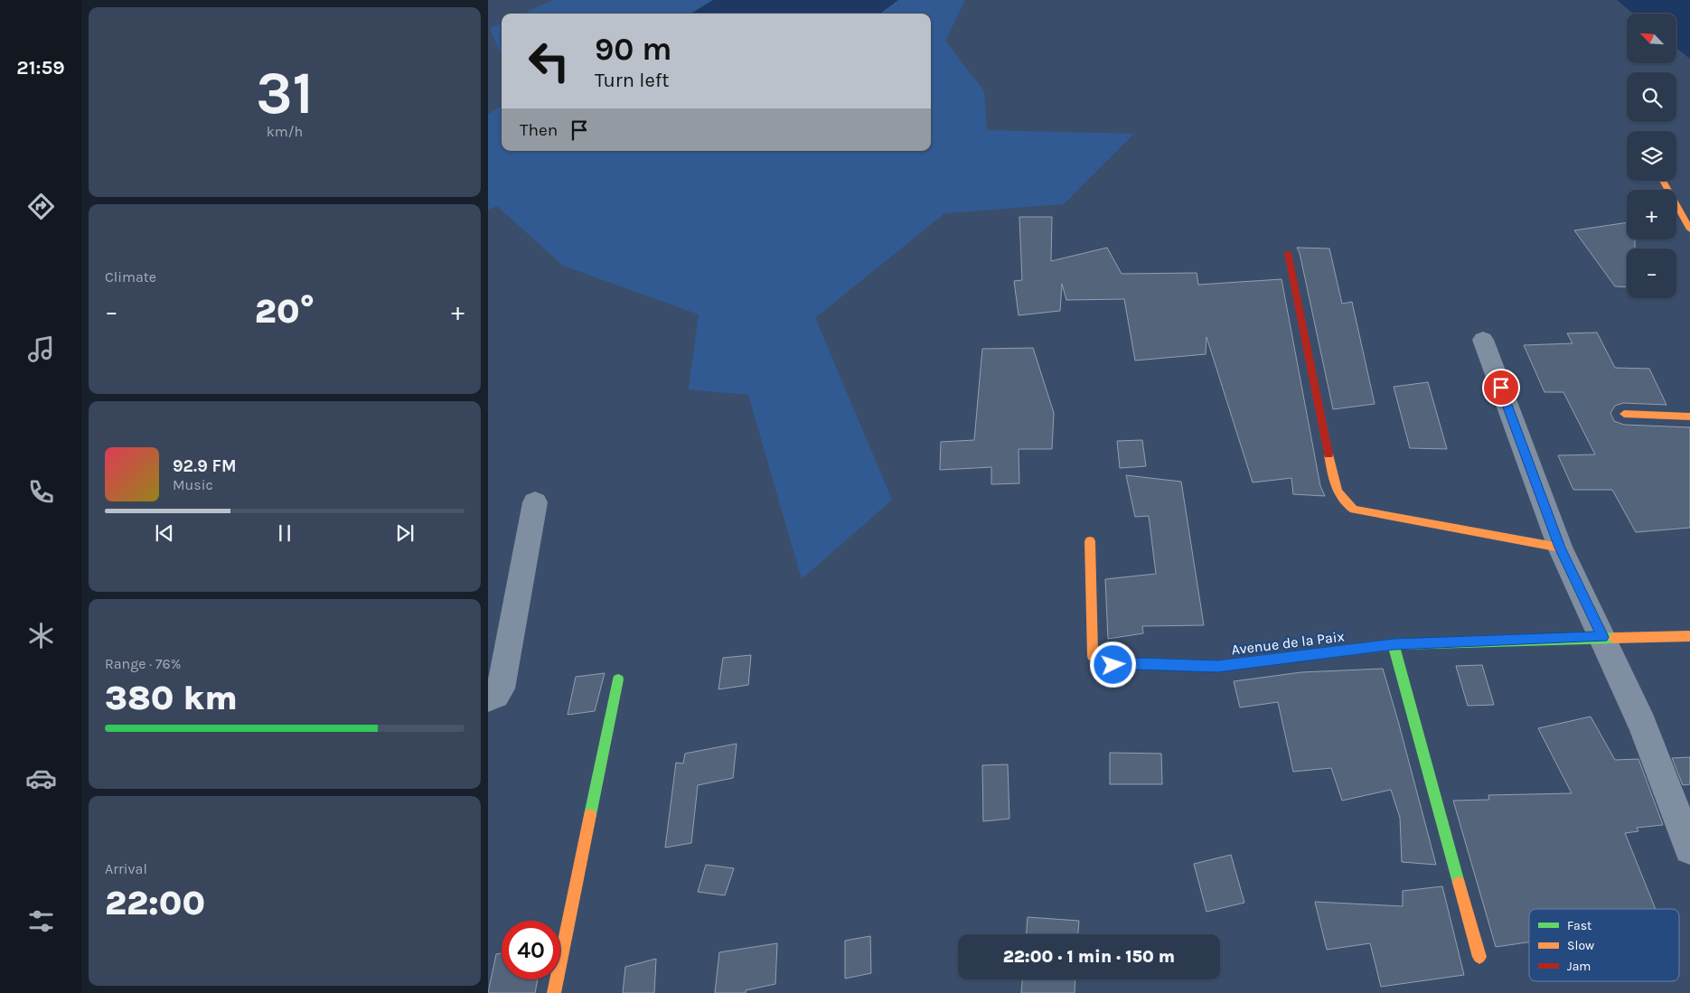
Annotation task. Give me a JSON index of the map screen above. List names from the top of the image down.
{
  "streets": {
    "street": ["Avenue de la Paix"]
  },
  "legend": ["Fast", "Slow", "Jam"],
  "north": "top left",
  "page": {
    "tabs": "21:59",
    "tile": [
      ["31", "km/h"],
      "Climate",
      ["Range · 76%", "380 km"],
      ["Arrival", "22:00"]
    ],
    "map_buttons": ["+", "−"],
    "turn": ["90 m", "Turn left"],
    "then": "Then",
    "heat": ["−", "20°", "+"],
    "song": ["92.9 FM", "Music"],
    "limit": "40",
    "trip": "22:00 · 1 min · 150 m"
  }
}
